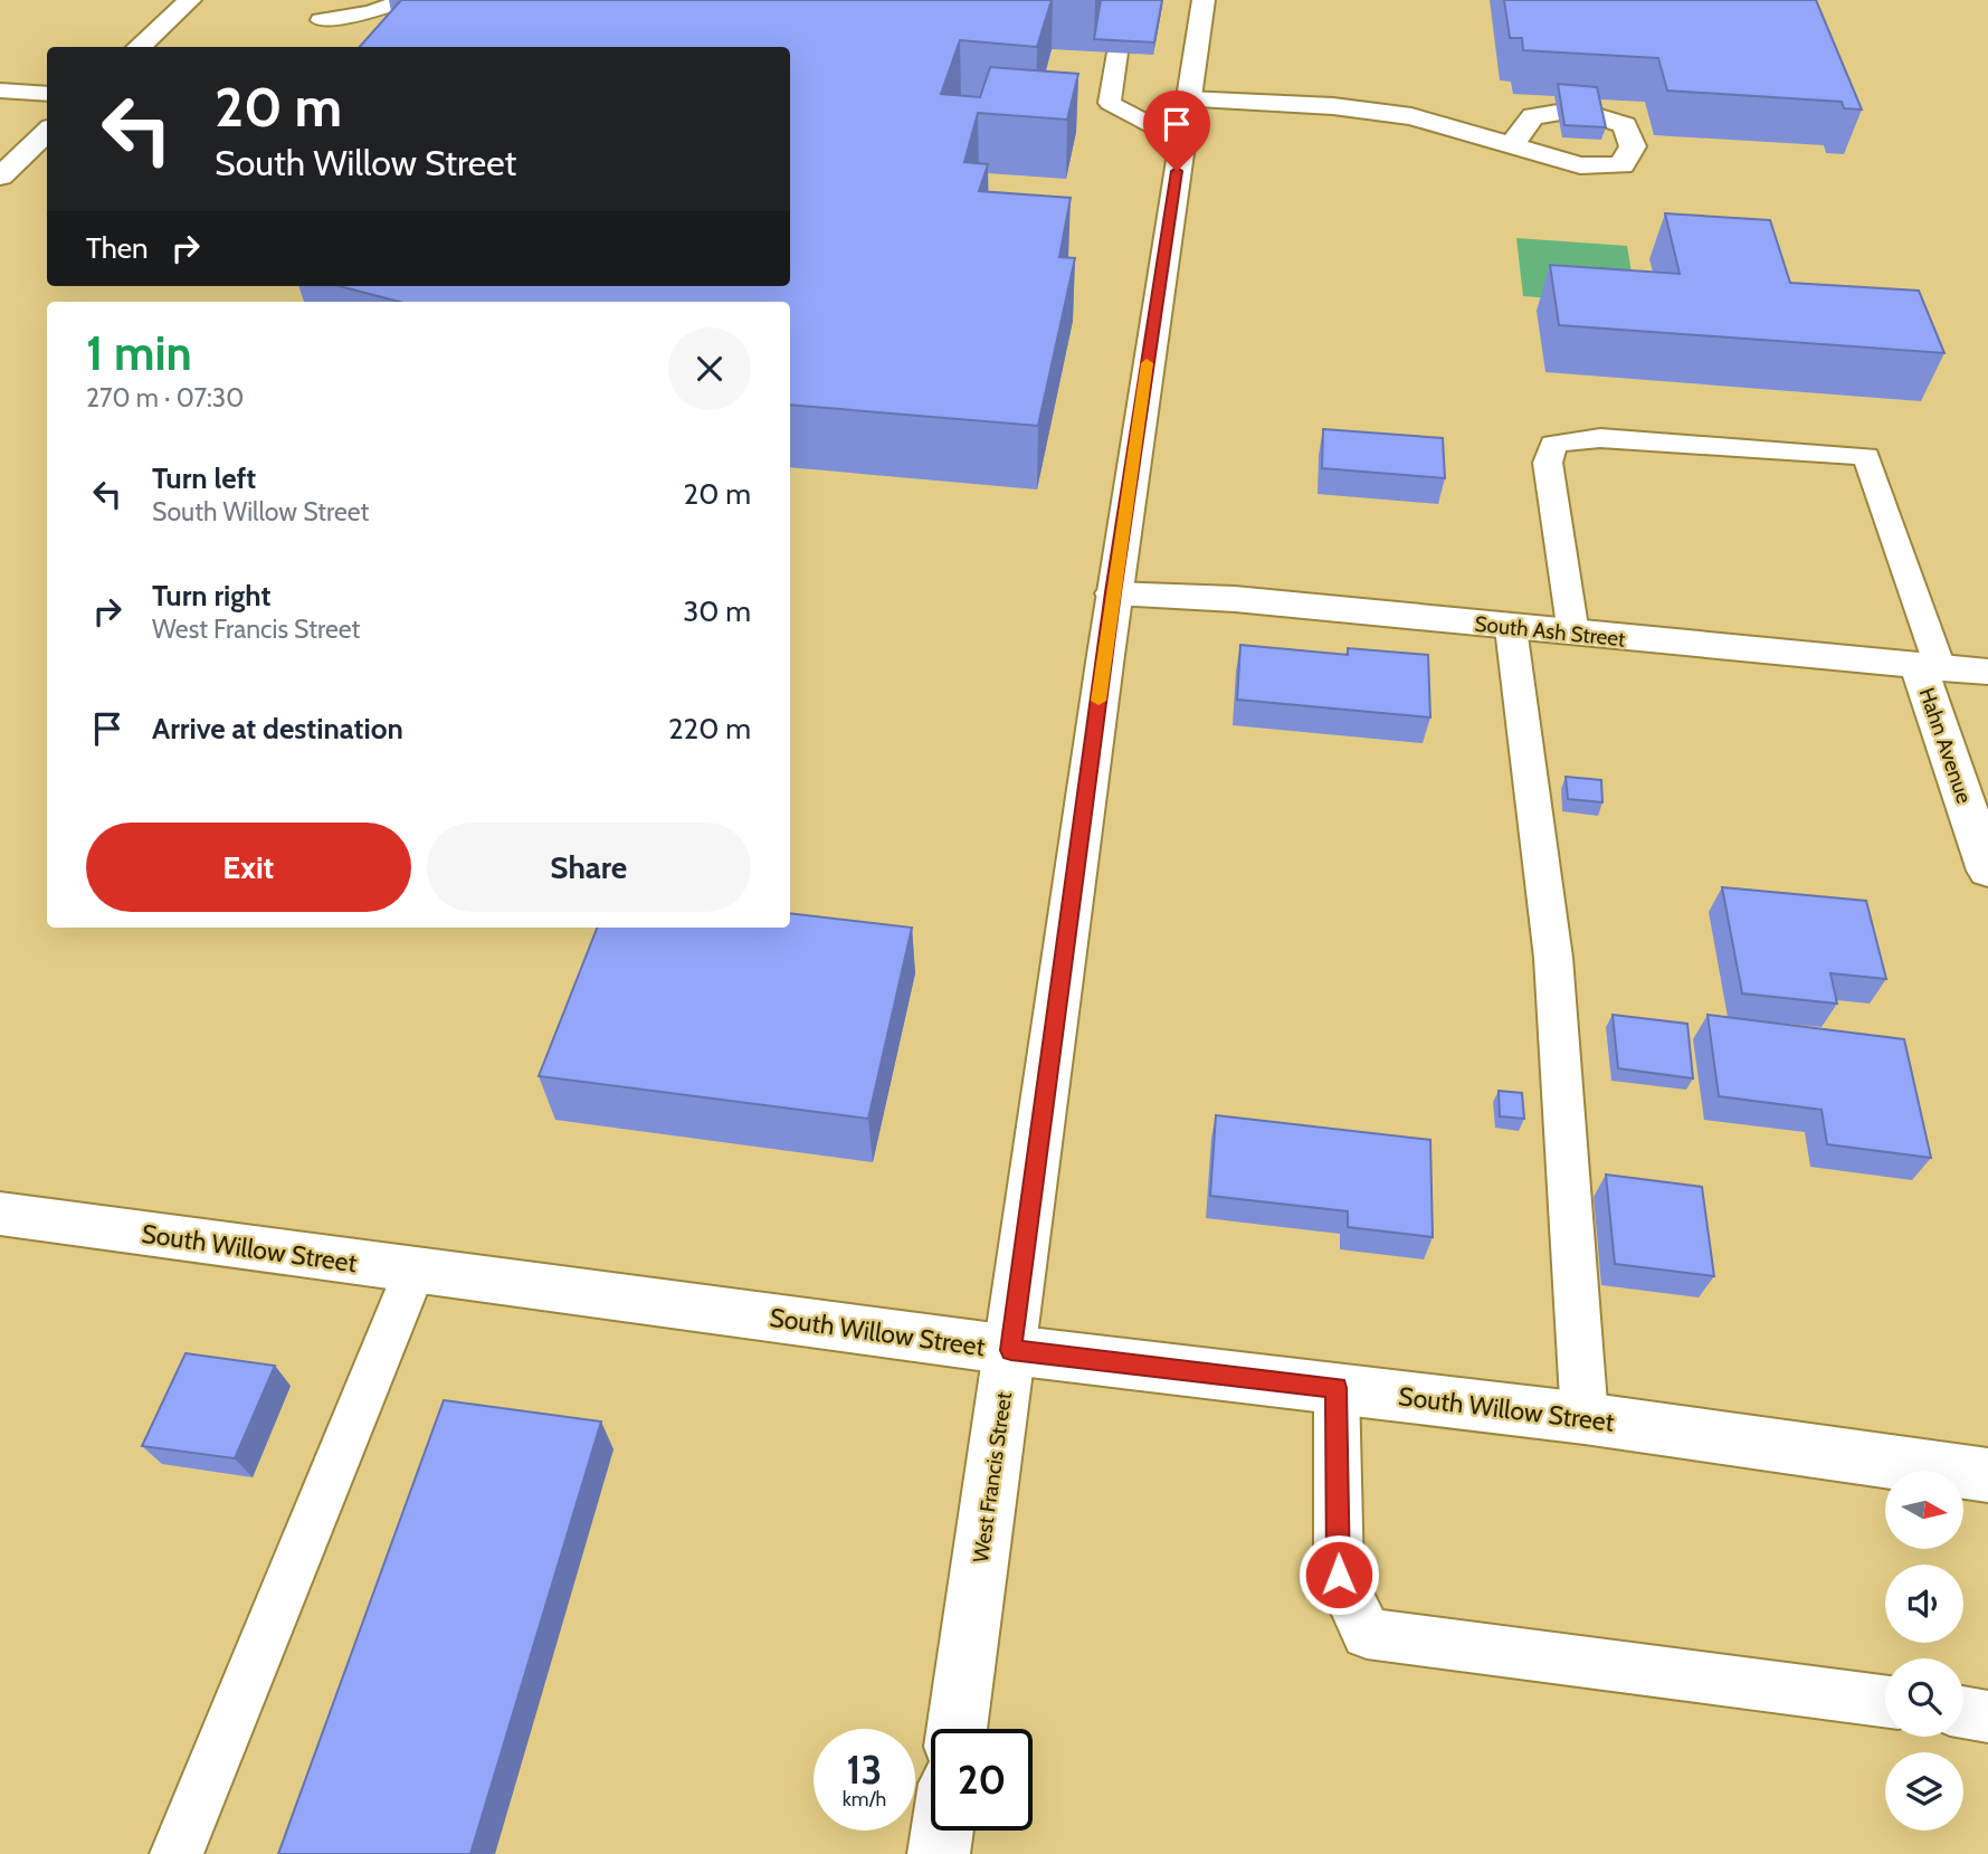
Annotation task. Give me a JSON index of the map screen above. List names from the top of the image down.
{
  "streets": {
    "street": [
      "South Ash Street",
      "Hahn Avenue",
      "South Willow Street",
      "West Francis Street"
    ]
  },
  "crossings": [
    ["South Ash Street", "Hahn Avenue"],
    ["South Ash Street", "West Francis Street"],
    ["South Willow Street", "West Francis Street"]
  ],
  "north": "right",
  "page": {
    "turn": ["20 m", "South Willow Street"],
    "then": "Then",
    "heading": ["1 min", "270 m · 07:30"],
    "list": [
      {
        "name": "Turn left",
        "note": "South Willow Street",
        "value": "20 m"
      },
      {
        "name": "Turn right",
        "note": "West Francis Street",
        "value": "30 m"
      },
      {
        "name": "Arrive at destination",
        "value": "220 m"
      }
    ],
    "buttons": ["Exit", "Share"],
    "speed": "13 km/h",
    "limit": "20"
  }
}
